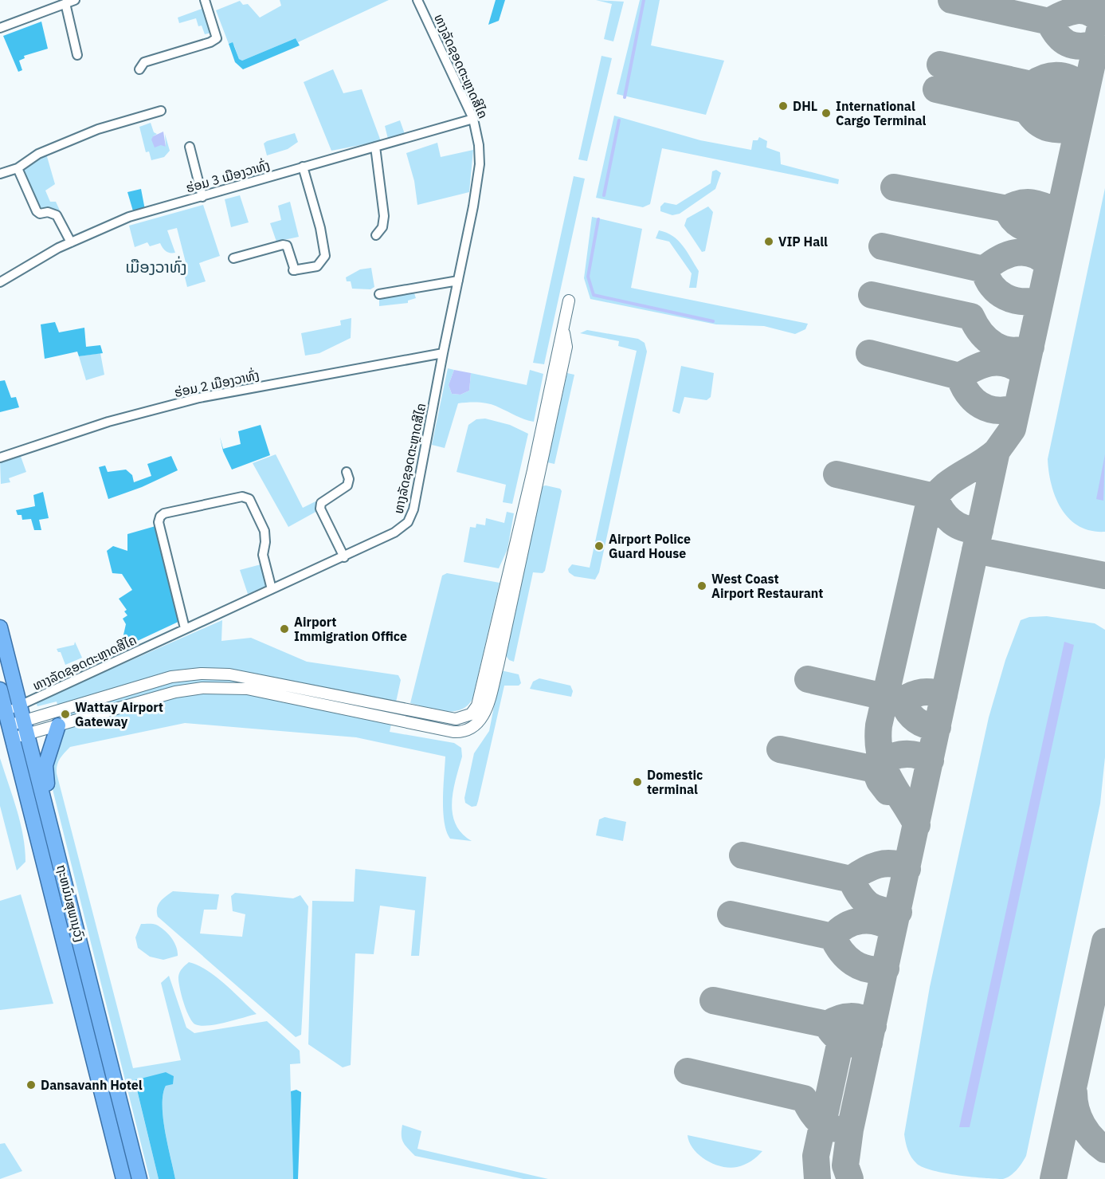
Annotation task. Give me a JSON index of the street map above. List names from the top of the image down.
{
  "streets": {
    "highway": ["ຖະຫນົນສຸພານຸວົງ"],
    "street": ["ທາງລັດຊອດຕະຫຼາດສີໄຄ", "ຮ່ອມ 3 ເມືອງວາທົ່ງ", "ຮ່ອມ 2 ເມືອງວາທົ່ງ"]
  },
  "crossings": [
    ["ທາງລັດຊອດຕະຫຼາດສີໄຄ", "ຮ່ອມ 3 ເມືອງວາທົ່ງ"],
    ["ທາງລັດຊອດຕະຫຼາດສີໄຄ", "ຮ່ອມ 2 ເມືອງວາທົ່ງ"],
    ["ທາງລັດຊອດຕະຫຼາດສີໄຄ", "ຖະຫນົນສຸພານຸວົງ"]
  ],
  "districts": ["ເມືອງວາທົ່ງ"],
  "places": [
    "DHL",
    "International Cargo Terminal",
    "VIP Hall",
    "Airport Police Guard House",
    "West Coast Airport Restaurant",
    "Airport Immigration Office",
    "Wattay Airport Gateway",
    "Domestic terminal",
    "Dansavanh Hotel"
  ]
}
